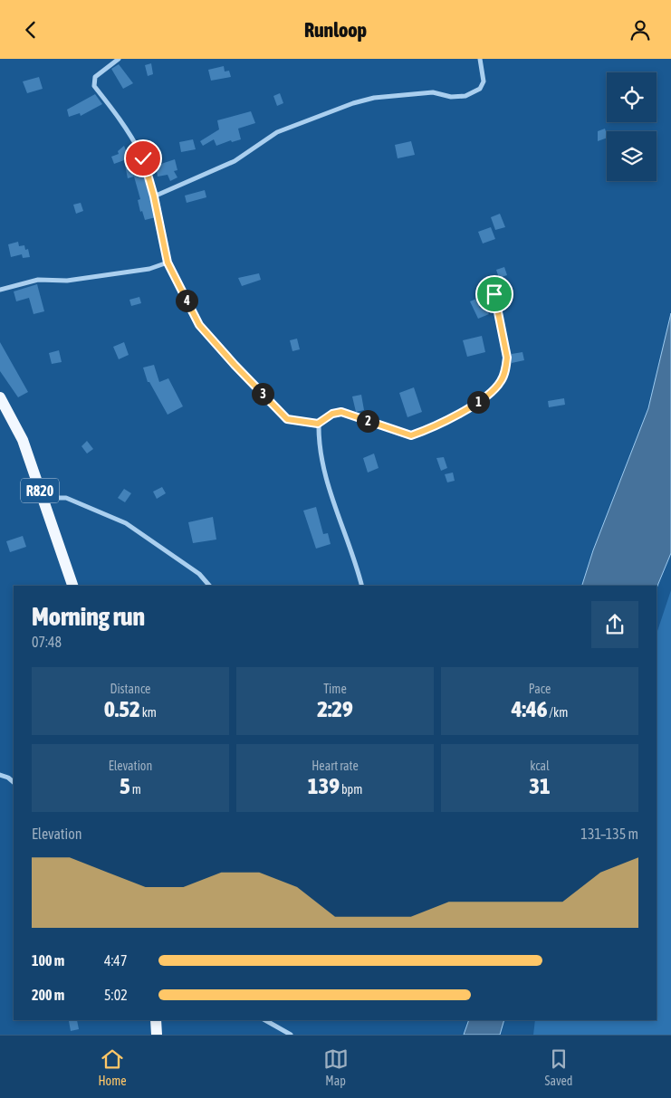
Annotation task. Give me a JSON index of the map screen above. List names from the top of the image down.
{
  "streets": {
    "main road": ["R820"]
  },
  "page": {
    "header": "Runloop",
    "pins": [
      "4",
      "3",
      "1",
      "2"
    ],
    "heading": ["Morning run", "07:48"],
    "stats": [
      ["Distance", "0.52 km"],
      ["Time", "2:29"],
      ["Pace", "4:46 /km"],
      ["Elevation", "5 m"],
      ["Heart rate", "139 bpm"],
      ["kcal", "31"]
    ],
    "chart": ["Elevation", "131–135 m"],
    "list": [
      {
        "name": "100 m",
        "note": "4:47"
      },
      {
        "name": "200 m",
        "note": "5:02"
      }
    ],
    "tabs": ["Home", "Map", "Saved"]
  }
}
